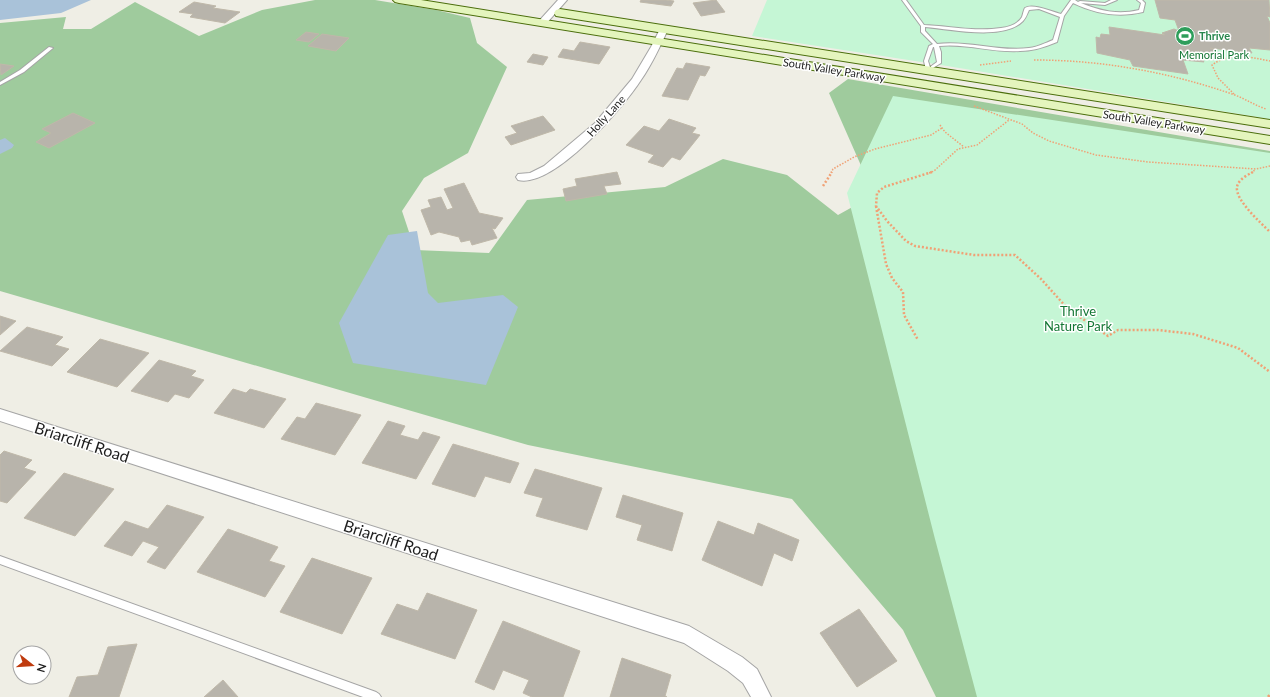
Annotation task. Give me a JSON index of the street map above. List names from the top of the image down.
{
  "streets": {
    "main road": ["South Valley Parkway"],
    "street": ["Holly Lane", "Briarcliff Road"]
  },
  "crossings": [
    ["South Valley Parkway", "Holly Lane"]
  ],
  "parks": ["Memorial Park", "Thrive Nature Park"],
  "places": {
    "sports": ["Thrive"]
  },
  "north": "right"
}
